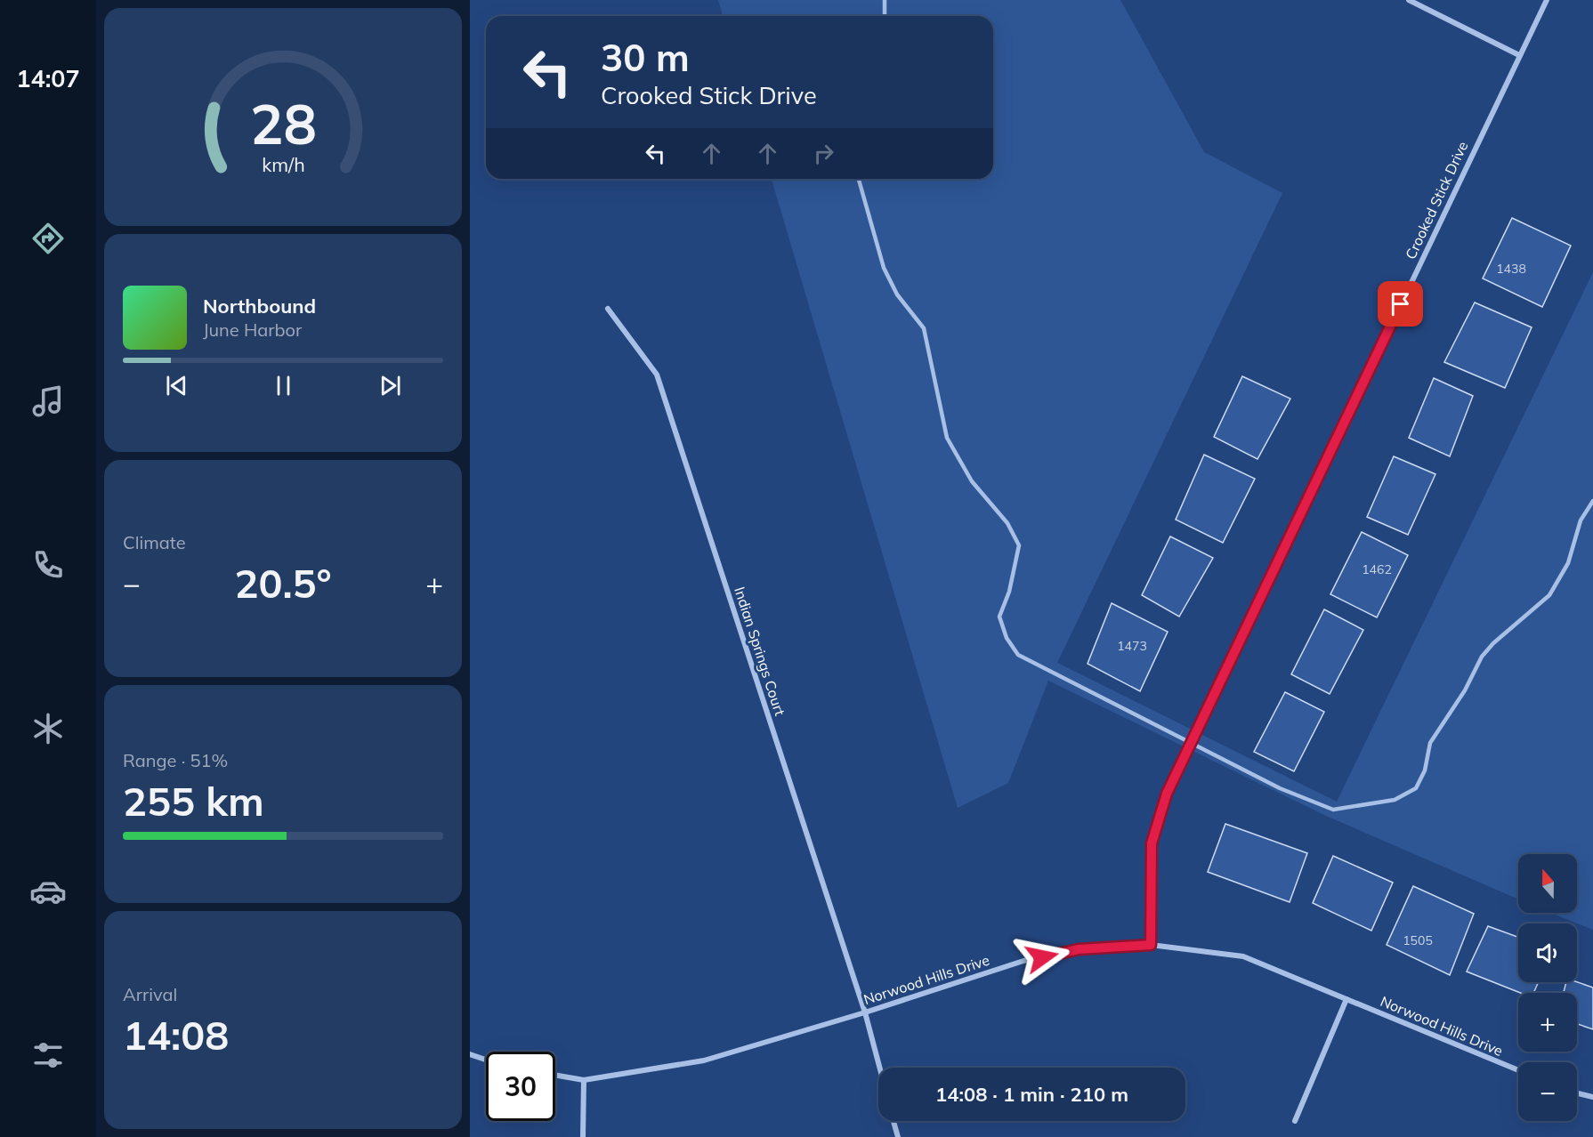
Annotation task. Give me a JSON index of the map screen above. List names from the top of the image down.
{
  "streets": {
    "street": ["Crooked Stick Drive", "Indian Springs Court", "Norwood Hills Drive"]
  },
  "crossings": [
    ["Crooked Stick Drive", "Norwood Hills Drive"],
    ["Indian Springs Court", "Norwood Hills Drive"]
  ],
  "house_numbers": [
    "1438",
    "1462",
    "1473",
    "1505"
  ],
  "north": "top",
  "page": {
    "tabs": "14:07",
    "turn": ["30 m", "Crooked Stick Drive"],
    "song": ["Northbound", "June Harbor"],
    "tile": [
      "Climate",
      ["Range · 51%", "255 km"],
      ["Arrival", "14:08"]
    ],
    "heat": ["−", "20.5°", "+"],
    "map_buttons": ["+", "−"],
    "limit": "30",
    "trip": "14:08 · 1 min · 210 m",
    "gauge": ["28", "km/h"]
  }
}
